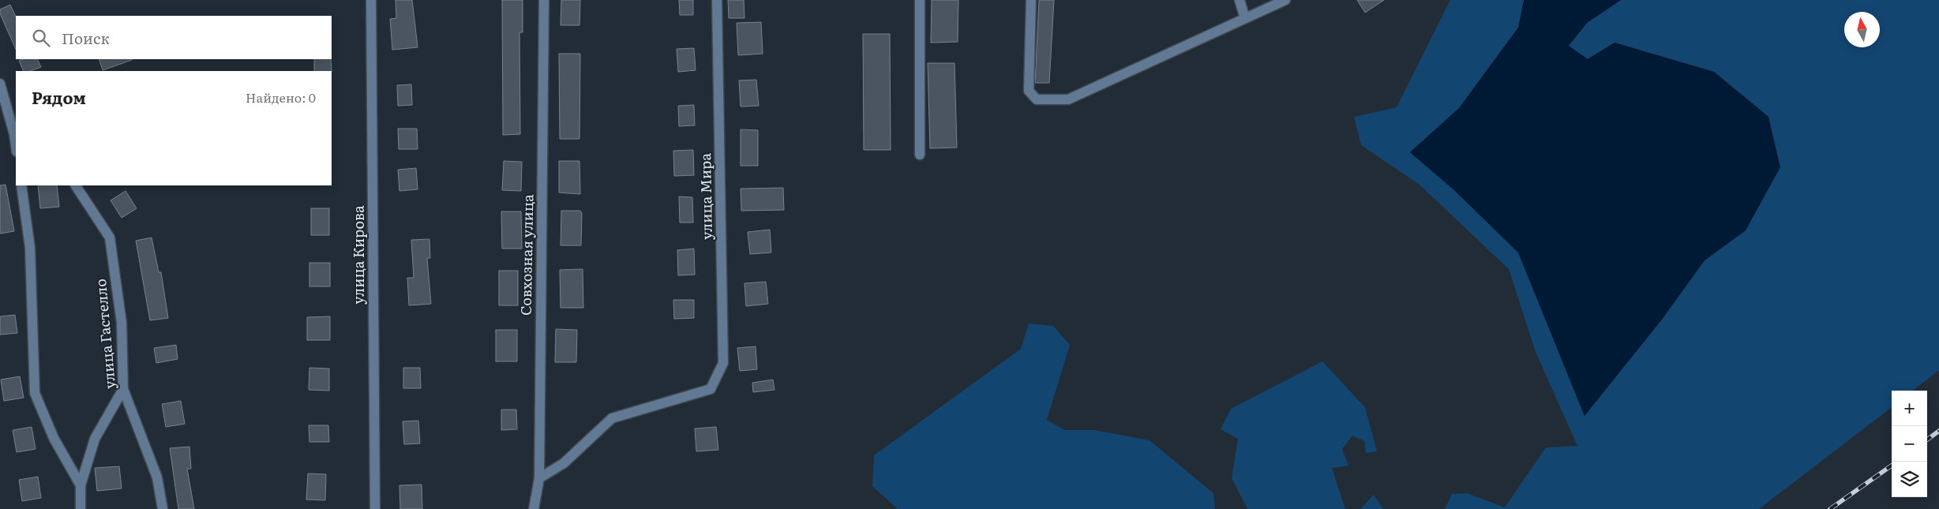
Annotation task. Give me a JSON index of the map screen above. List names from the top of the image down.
{
  "streets": {
    "street": [
      "улица Мира",
      "улица Кирова",
      "Совхозная улица",
      "улица Гастелло"
    ]
  },
  "crossings": [
    ["улица Мира", "Совхозная улица"]
  ],
  "north": "top",
  "page": {
    "search": "Поиск",
    "heading": ["Рядом", "Найдено: 0"],
    "map_buttons": ["+", "−"]
  }
}
